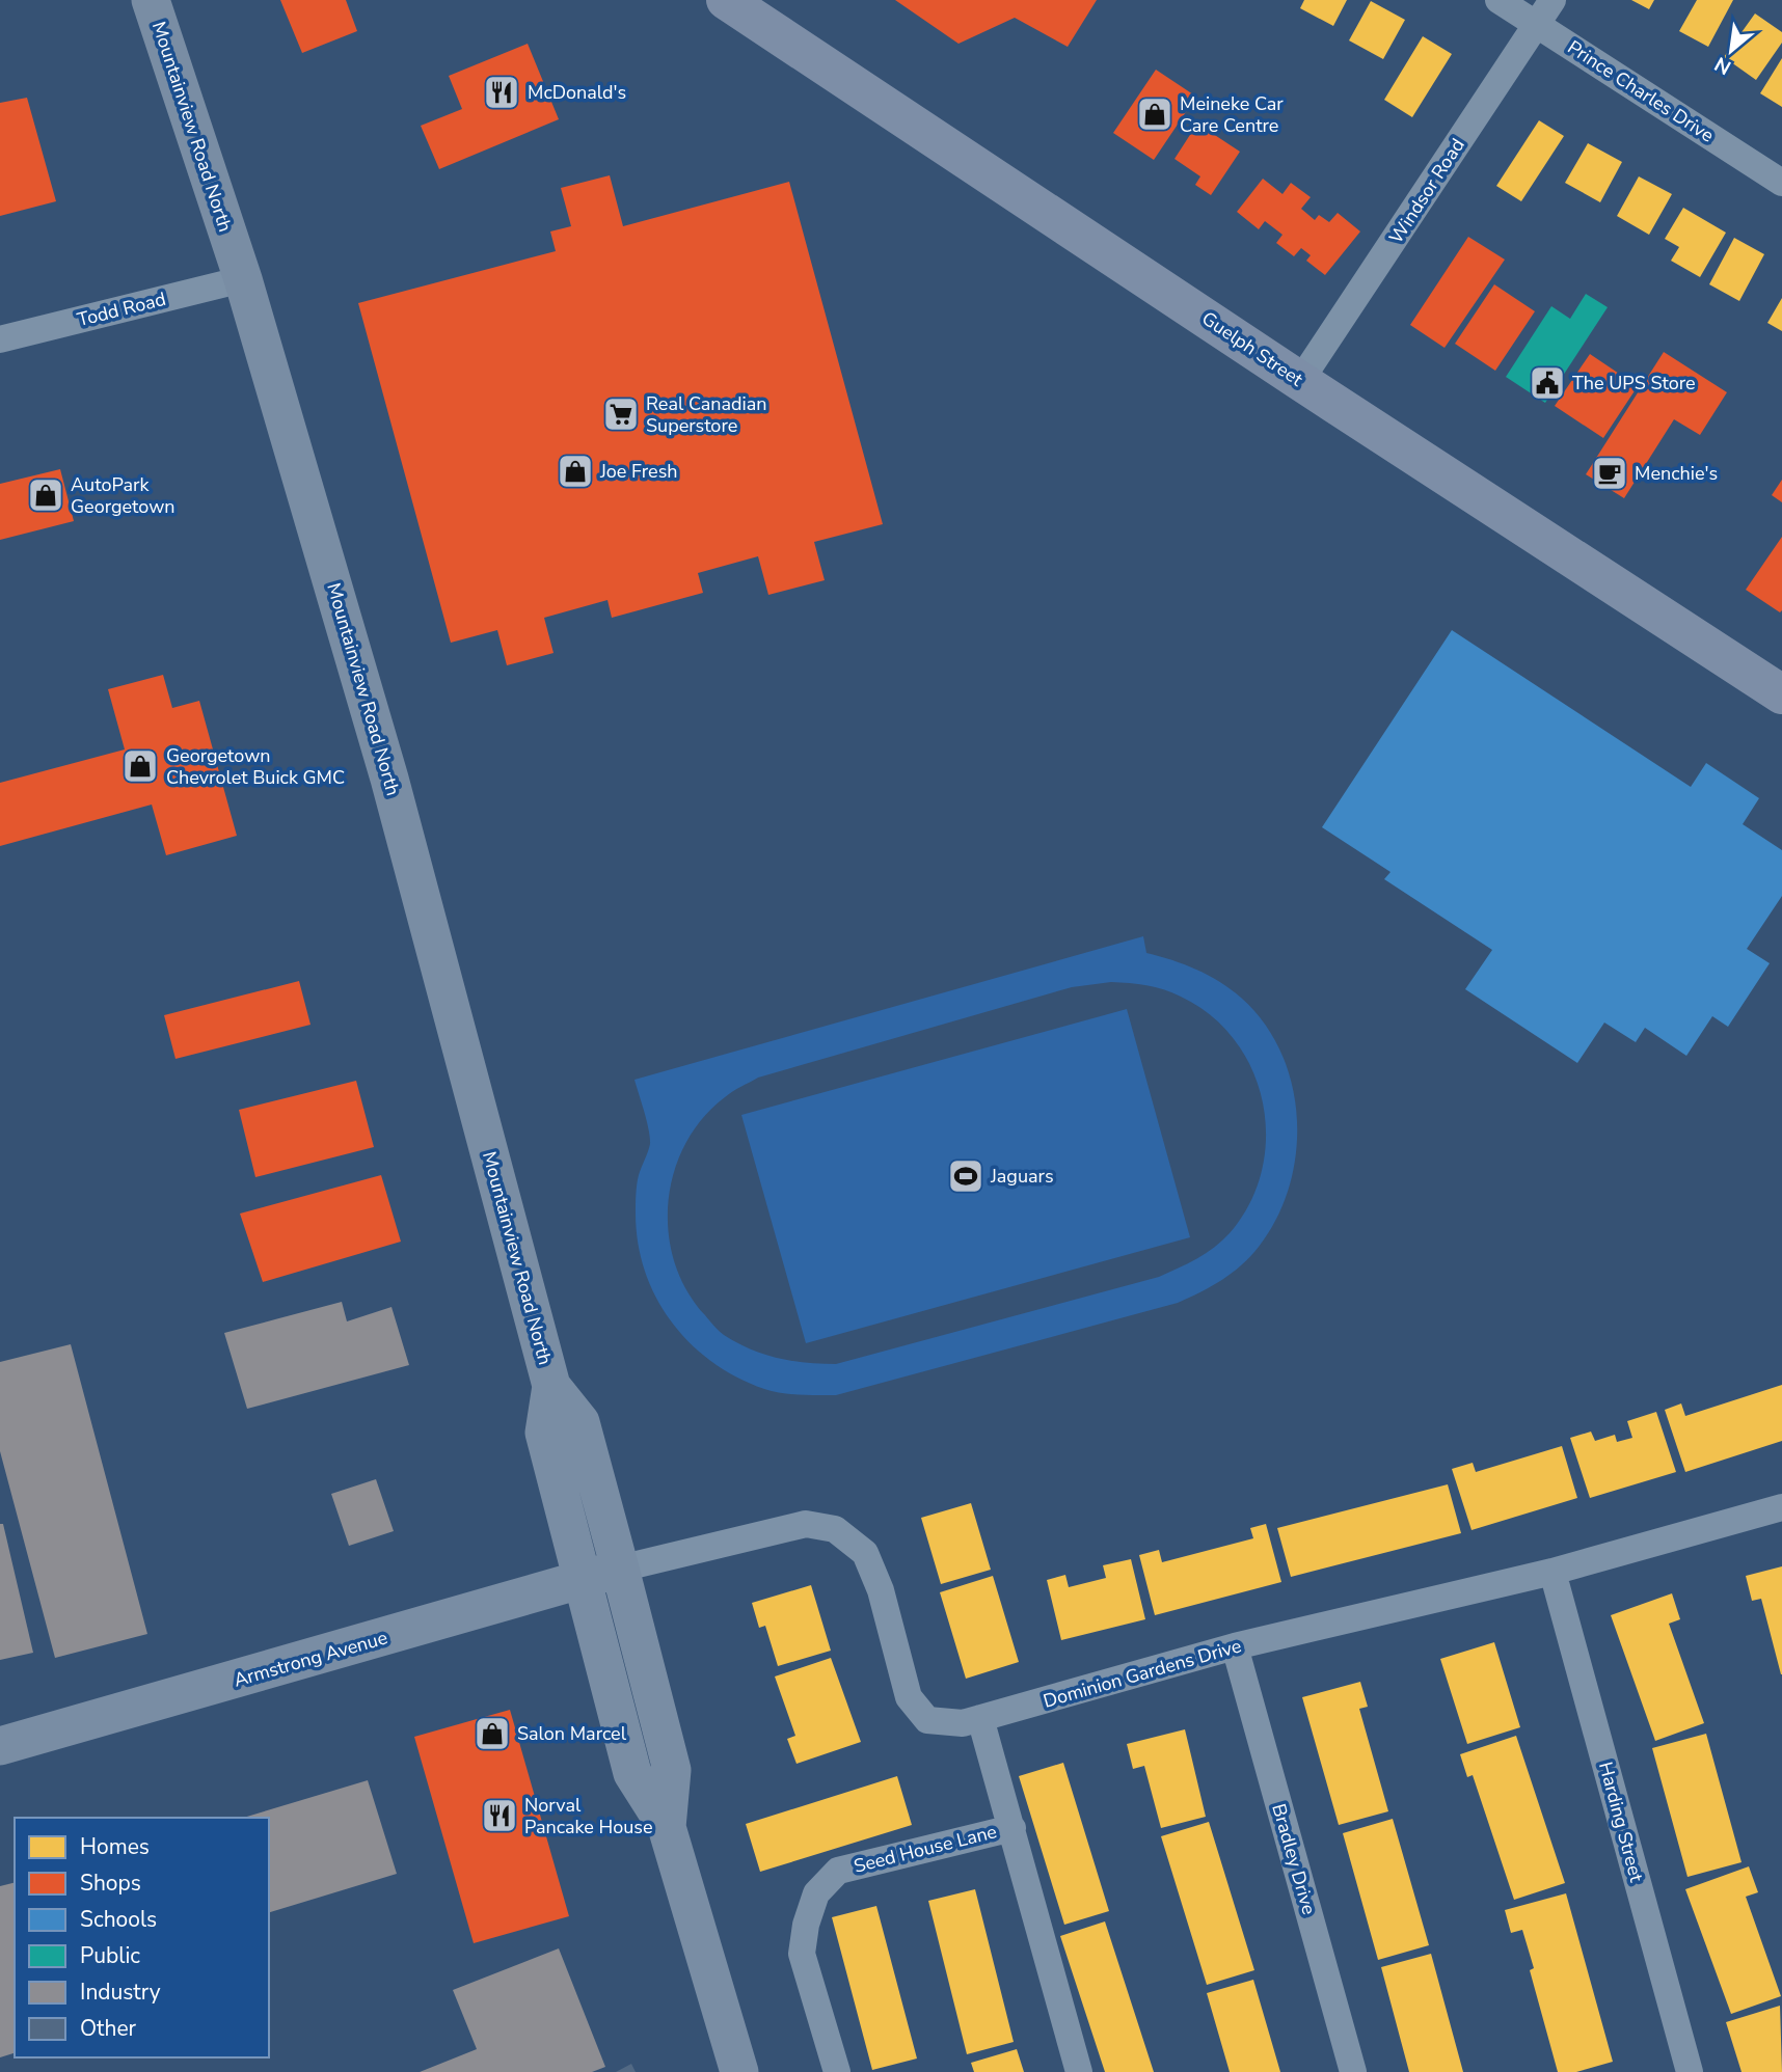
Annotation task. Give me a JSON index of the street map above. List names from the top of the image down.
{
  "streets": {
    "main road": ["Mountainview Road North", "Guelph Street", "Armstrong Avenue"],
    "street": [
      "Prince Charles Drive",
      "Windsor Road",
      "Todd Road",
      "Dominion Gardens Drive",
      "Harding Street",
      "Seed House Lane",
      "Bradley Drive"
    ]
  },
  "crossings": [
    ["Prince Charles Drive", "Windsor Road"],
    ["Mountainview Road North", "Todd Road"],
    ["Mountainview Road North", "Armstrong Avenue"],
    ["Mountainview Road North", "Dominion Gardens Drive"],
    ["Windsor Road", "Guelph Street"],
    ["Armstrong Avenue", "Dominion Gardens Drive"],
    ["Dominion Gardens Drive", "Harding Street"],
    ["Dominion Gardens Drive", "Seed House Lane"],
    ["Dominion Gardens Drive", "Bradley Drive"]
  ],
  "places": {
    "restaurant": ["McDonald's", "Norval Pancake House"],
    "shop": [
      "Meineke Car Care Centre",
      "Joe Fresh",
      "AutoPark Georgetown",
      "Georgetown Chevrolet Buick GMC",
      "Salon Marcel"
    ],
    "public building": ["The UPS Store"],
    "supermarket": ["Real Canadian Superstore"],
    "cafe": ["Menchie's"],
    "sports": ["Jaguars"]
  },
  "legend": [
    "Homes",
    "Shops",
    "Schools",
    "Public",
    "Industry",
    "Other"
  ],
  "north": "bottom left"
}
